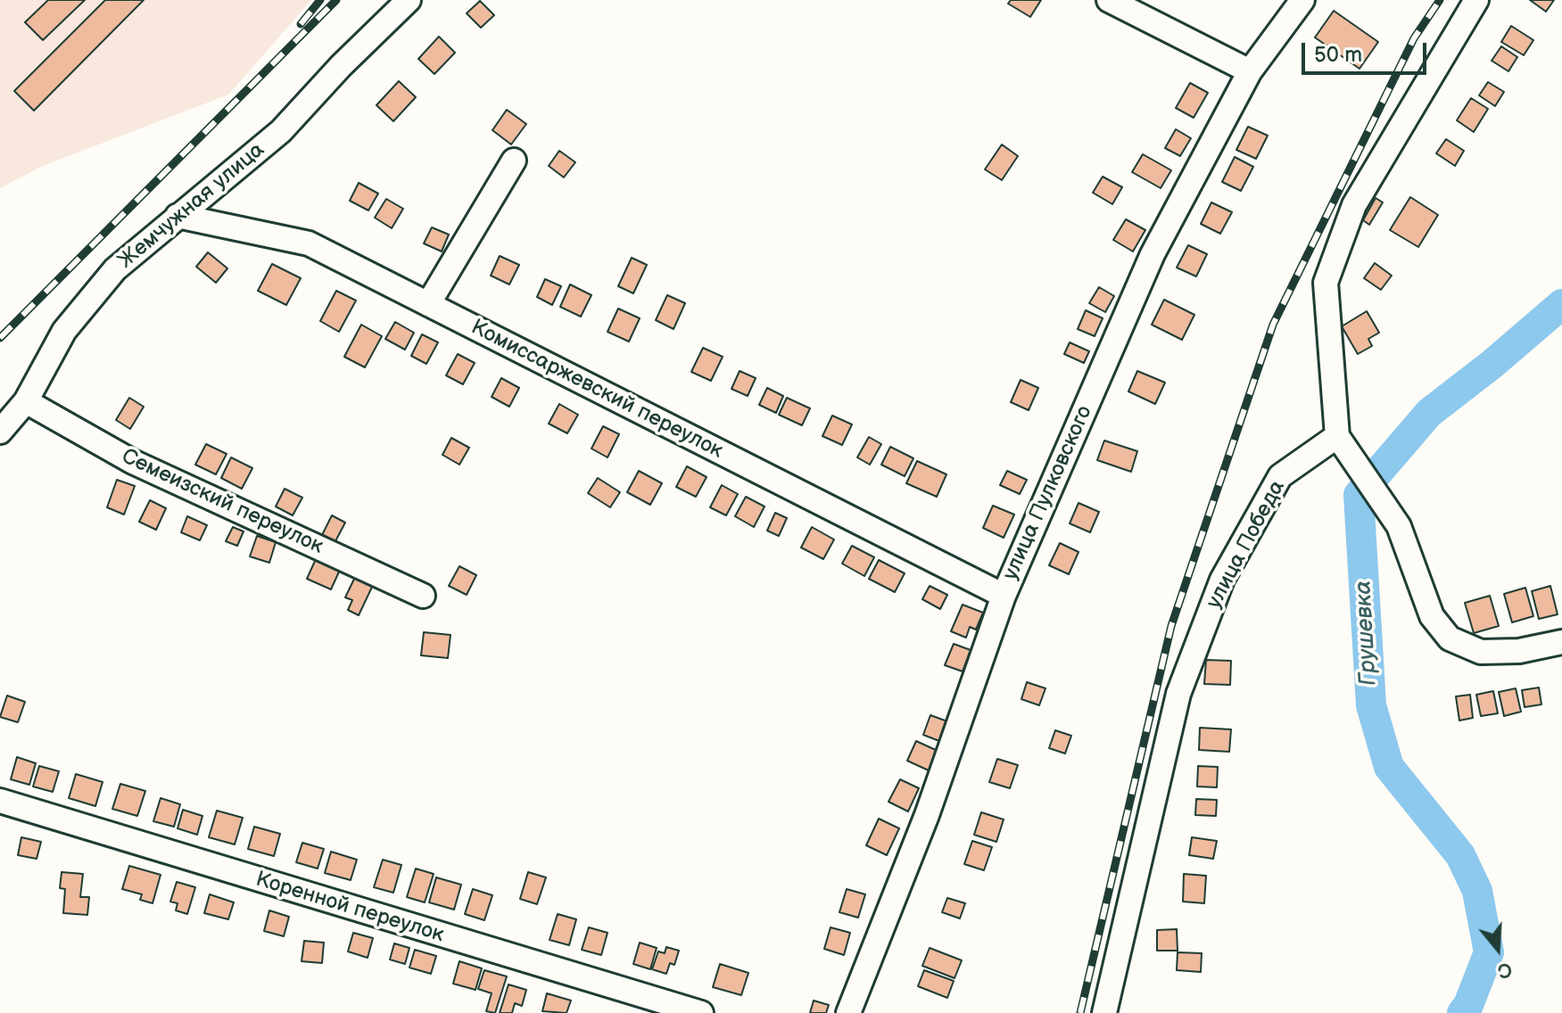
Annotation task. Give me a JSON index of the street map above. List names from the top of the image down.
{
  "streets": {
    "street": [
      "Жемчужная улица",
      "Комиссаржевский переулок",
      "улица Пулковского",
      "Семеизский переулок",
      "улица Победа",
      "Коренной переулок"
    ]
  },
  "crossings": [
    ["Жемчужная улица", "Комиссаржевский переулок"],
    ["Жемчужная улица", "Семеизский переулок"],
    ["Комиссаржевский переулок", "улица Пулковского"]
  ],
  "water": ["Грушевка"],
  "scale_bar": "50 m",
  "north": "bottom"
}
